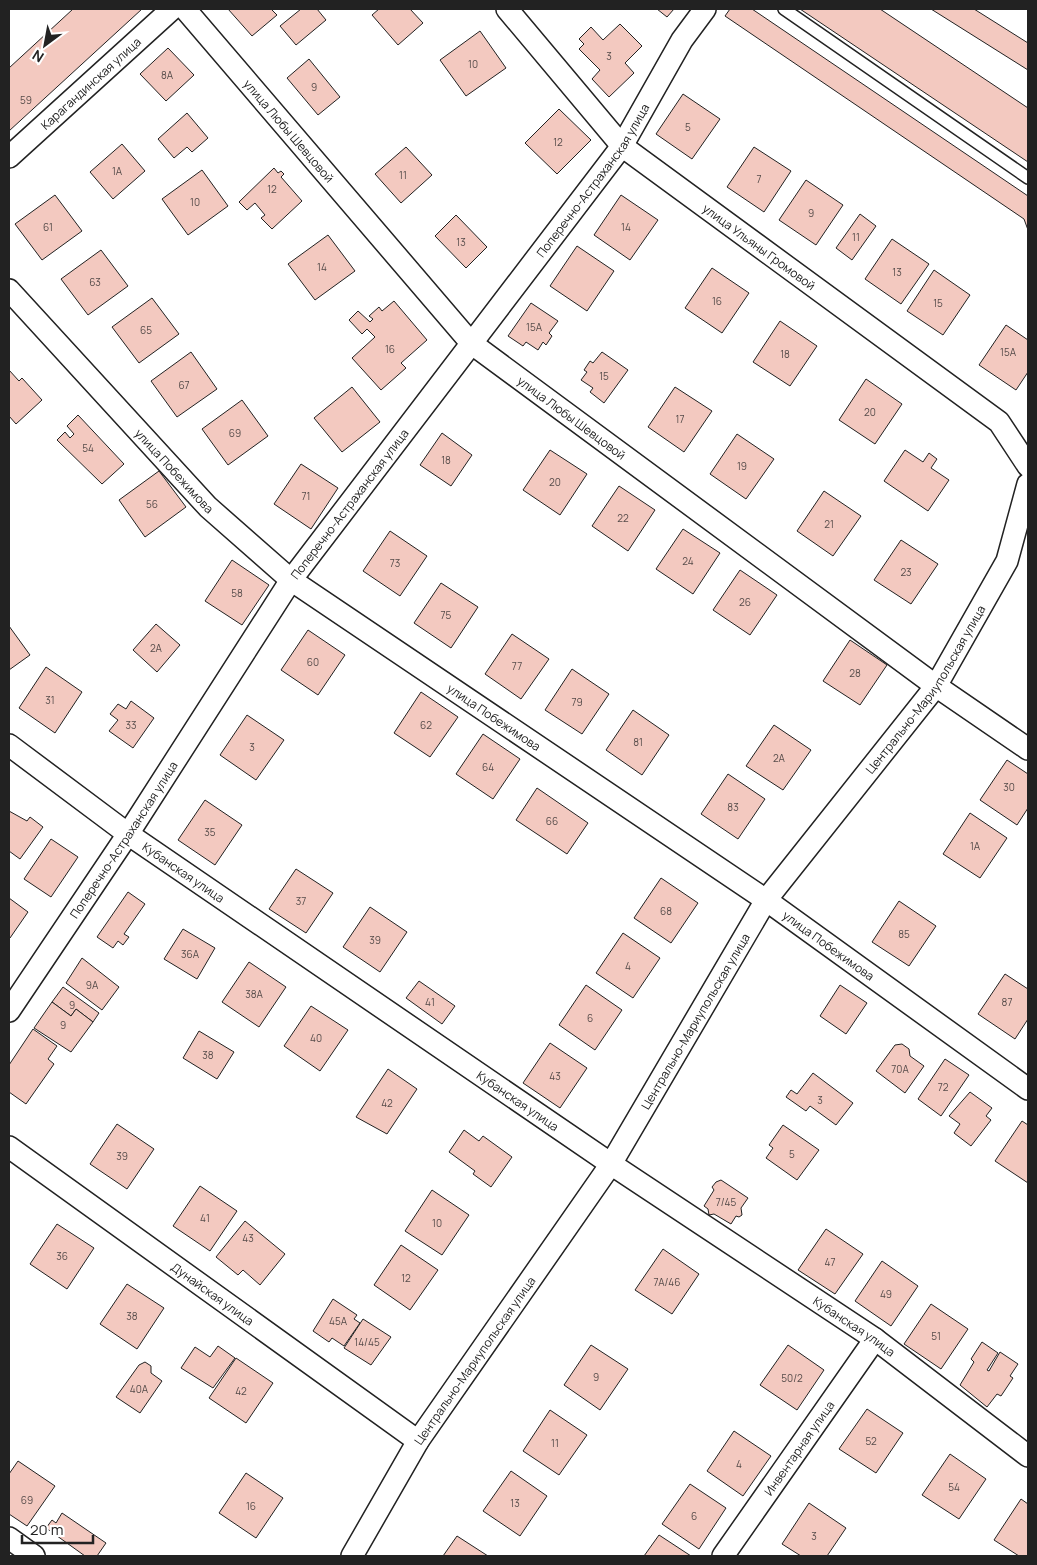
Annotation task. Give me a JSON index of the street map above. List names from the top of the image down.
{
  "streets": {
    "street": [
      "Карагандинская улица",
      "улица Любы Шевцовой",
      "Поперечно-Астраханская улица",
      "улица Ульяны Громовой",
      "улица Побежимова",
      "Центрально-Мариупольская улица",
      "Кубанская улица",
      "Дунайская улица",
      "Инвентарная улица"
    ]
  },
  "crossings": [
    ["улица Любы Шевцовой", "Поперечно-Астраханская улица"],
    ["улица Любы Шевцовой", "Центрально-Мариупольская улица"],
    ["Поперечно-Астраханская улица", "улица Ульяны Громовой"],
    ["Поперечно-Астраханская улица", "улица Побежимова"],
    ["Поперечно-Астраханская улица", "Кубанская улица"],
    ["улица Побежимова", "Центрально-Мариупольская улица"],
    ["Центрально-Мариупольская улица", "Кубанская улица"],
    ["Центрально-Мариупольская улица", "Дунайская улица"],
    ["Кубанская улица", "Инвентарная улица"]
  ],
  "house_numbers": [
    "3",
    "10",
    "8А",
    "9",
    "59",
    "5",
    "12",
    "1А",
    "11",
    "7",
    "12",
    "10",
    "9",
    "61",
    "14",
    "11",
    "13",
    "14",
    "13",
    "63",
    "16",
    "15",
    "15А",
    "65",
    "16",
    "15А",
    "18",
    "15",
    "67",
    "20",
    "17",
    "69",
    "54",
    "18",
    "19",
    "20",
    "71",
    "56",
    "22",
    "21",
    "24",
    "73",
    "23",
    "58",
    "26",
    "75",
    "2А",
    "60",
    "77",
    "28",
    "31",
    "79",
    "33",
    "62",
    "81",
    "3",
    "2А",
    "64",
    "30",
    "83",
    "66",
    "35",
    "1А",
    "37",
    "68",
    "85",
    "39",
    "36А",
    "4",
    "9А",
    "38А",
    "41",
    "87",
    "9",
    "6",
    "9",
    "40",
    "38",
    "70А",
    "43",
    "72",
    "3",
    "42",
    "5",
    "39",
    "7/45",
    "41",
    "10",
    "43",
    "36",
    "47",
    "12",
    "7А/46",
    "49",
    "38",
    "45А",
    "51",
    "14/45",
    "9",
    "50/2",
    "40А",
    "42",
    "52",
    "11",
    "4",
    "54",
    "69",
    "13",
    "16",
    "6",
    "3"
  ],
  "scale_bar": "20 m",
  "north": "bottom left"
}
